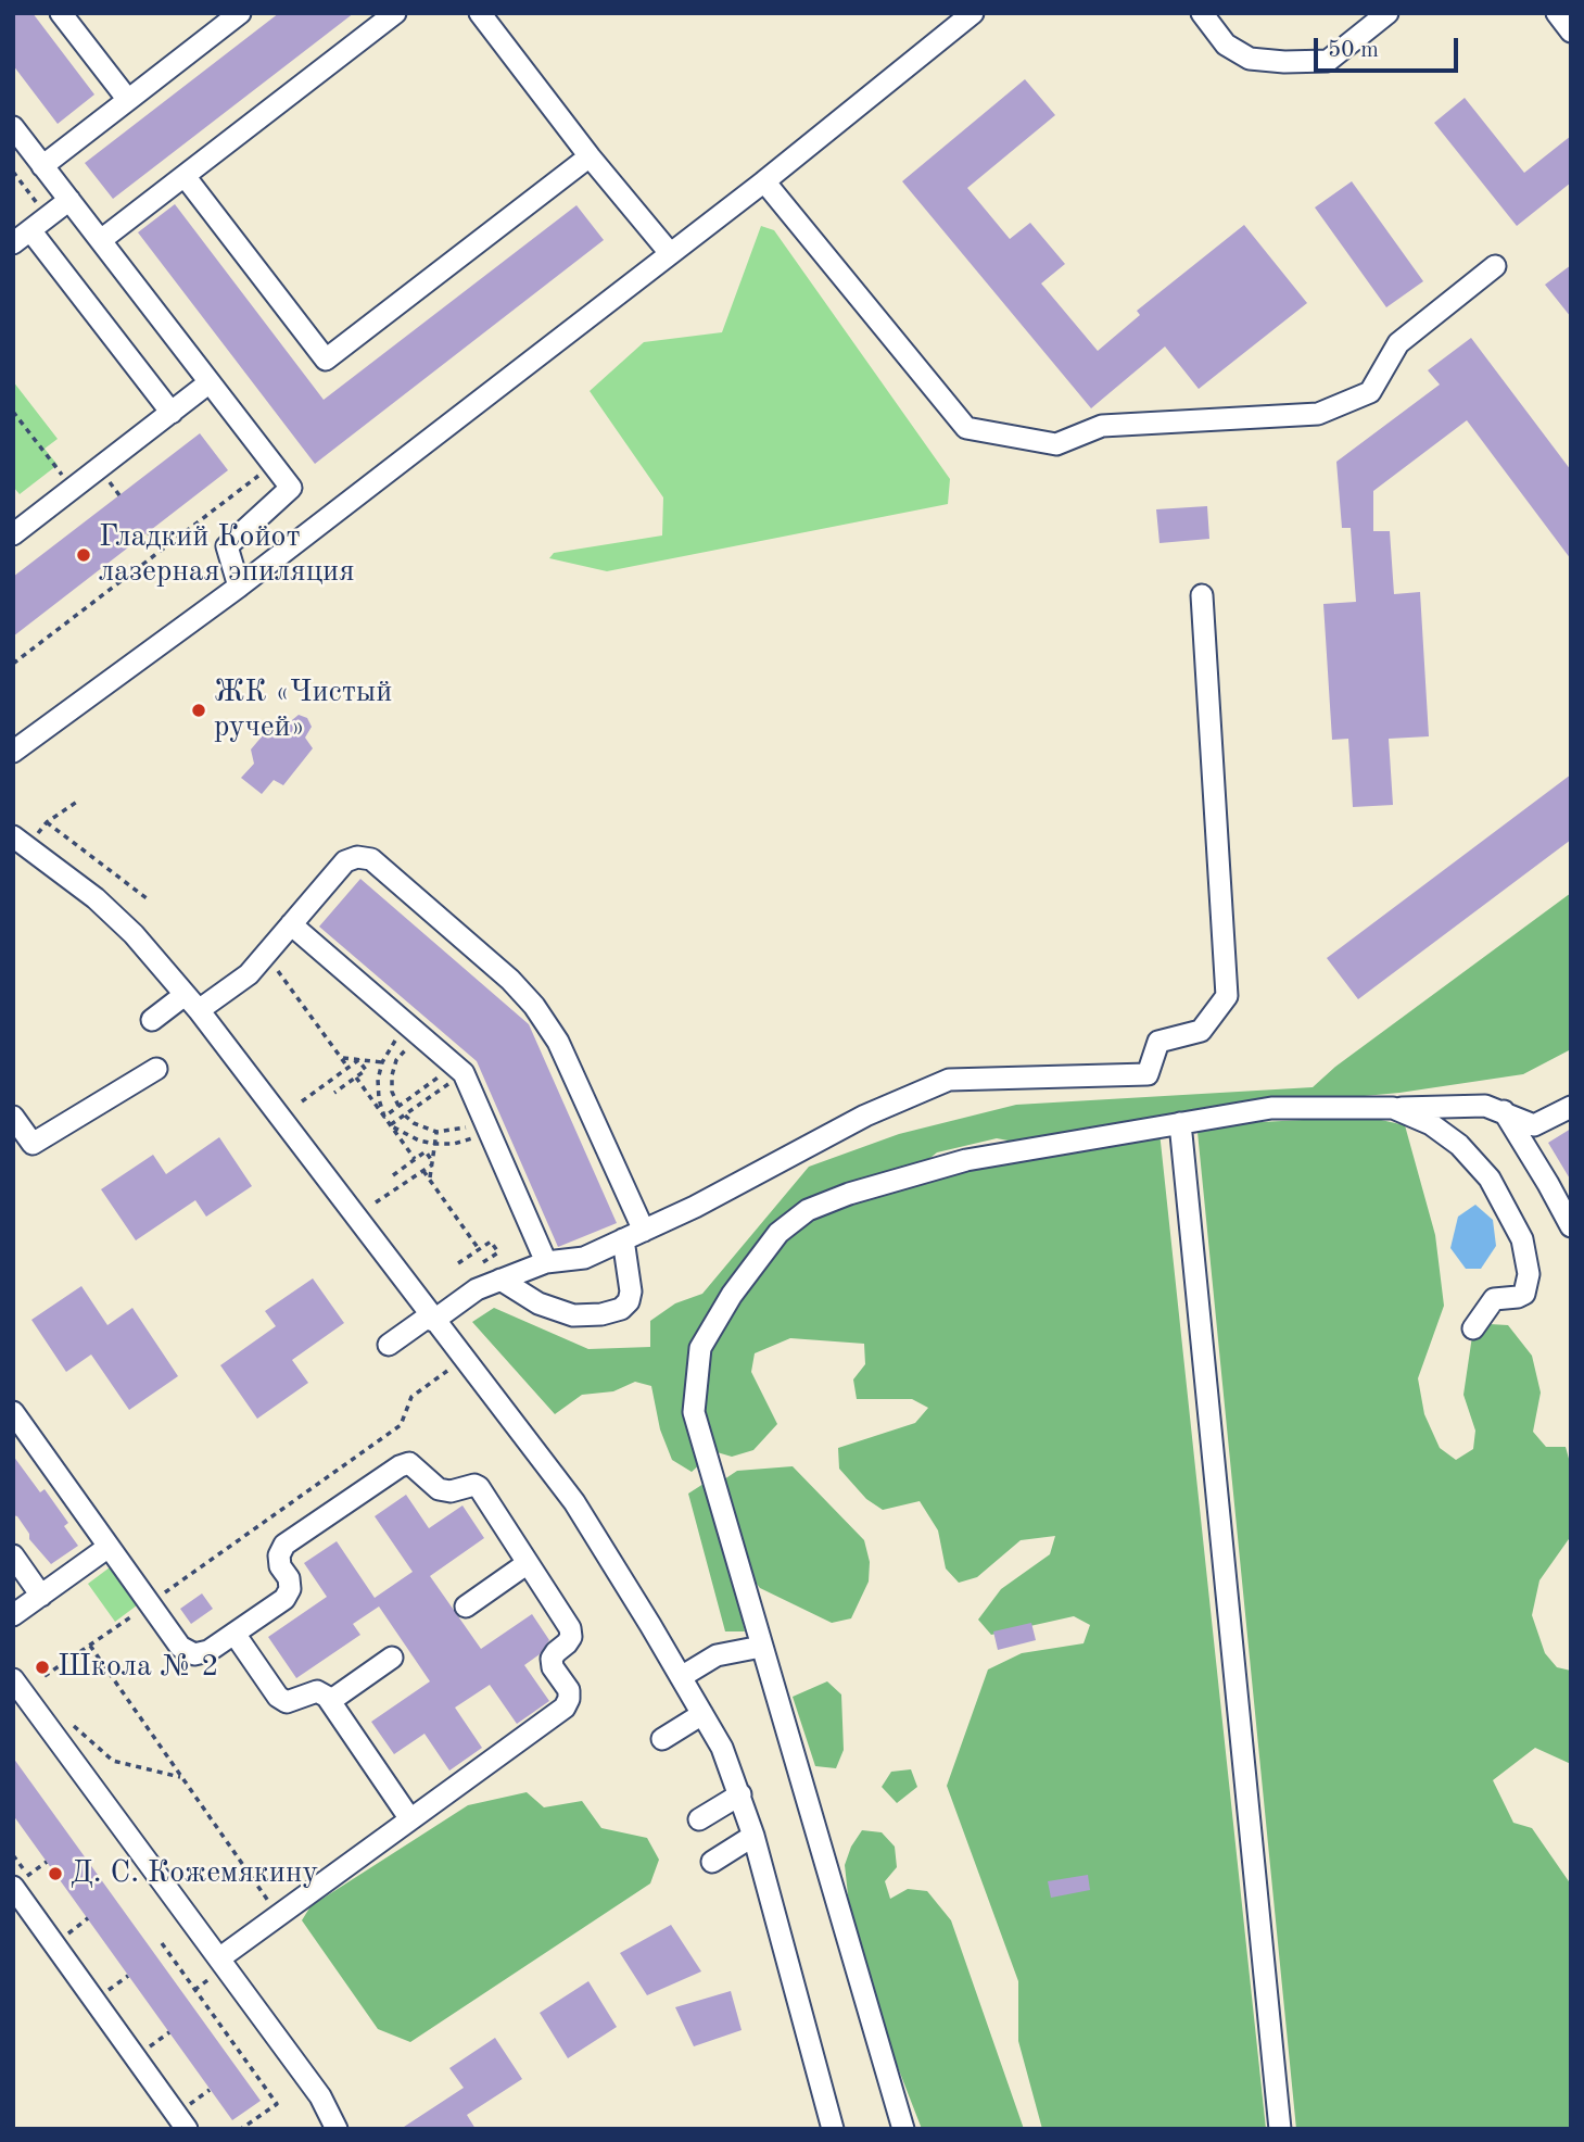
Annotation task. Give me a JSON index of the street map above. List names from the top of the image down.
{
  "places": [
    "Гладкий Койот лазерная эпиляция",
    "ЖК «Чистый ручей»",
    "Школа № 2",
    "Д. С. Кожемякину"
  ],
  "scale_bar": "50 m"
}
